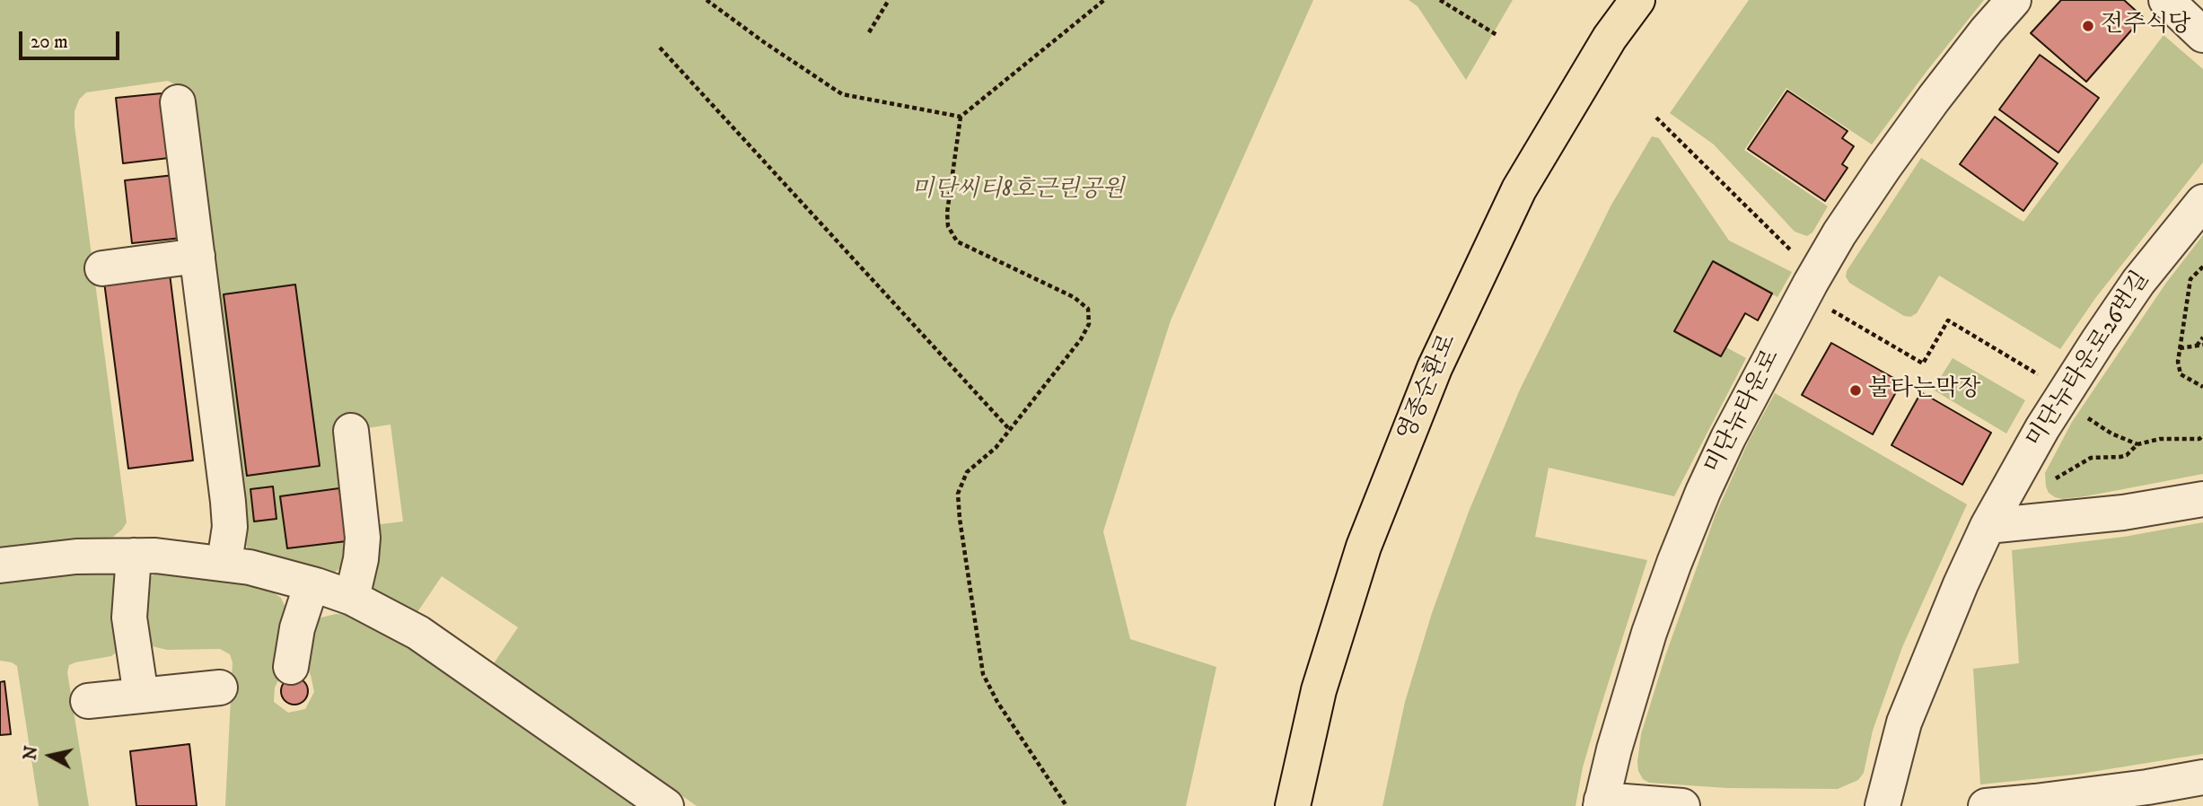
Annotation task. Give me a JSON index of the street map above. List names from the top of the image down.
{
  "streets": {
    "main road": ["영종순환로"],
    "street": ["미단뉴타운로26번길", "미단뉴타운로"]
  },
  "parks": ["미단씨티8호근린공원"],
  "places": ["전주식당", "불타는막장"],
  "scale_bar": "20 m",
  "north": "left"
}
